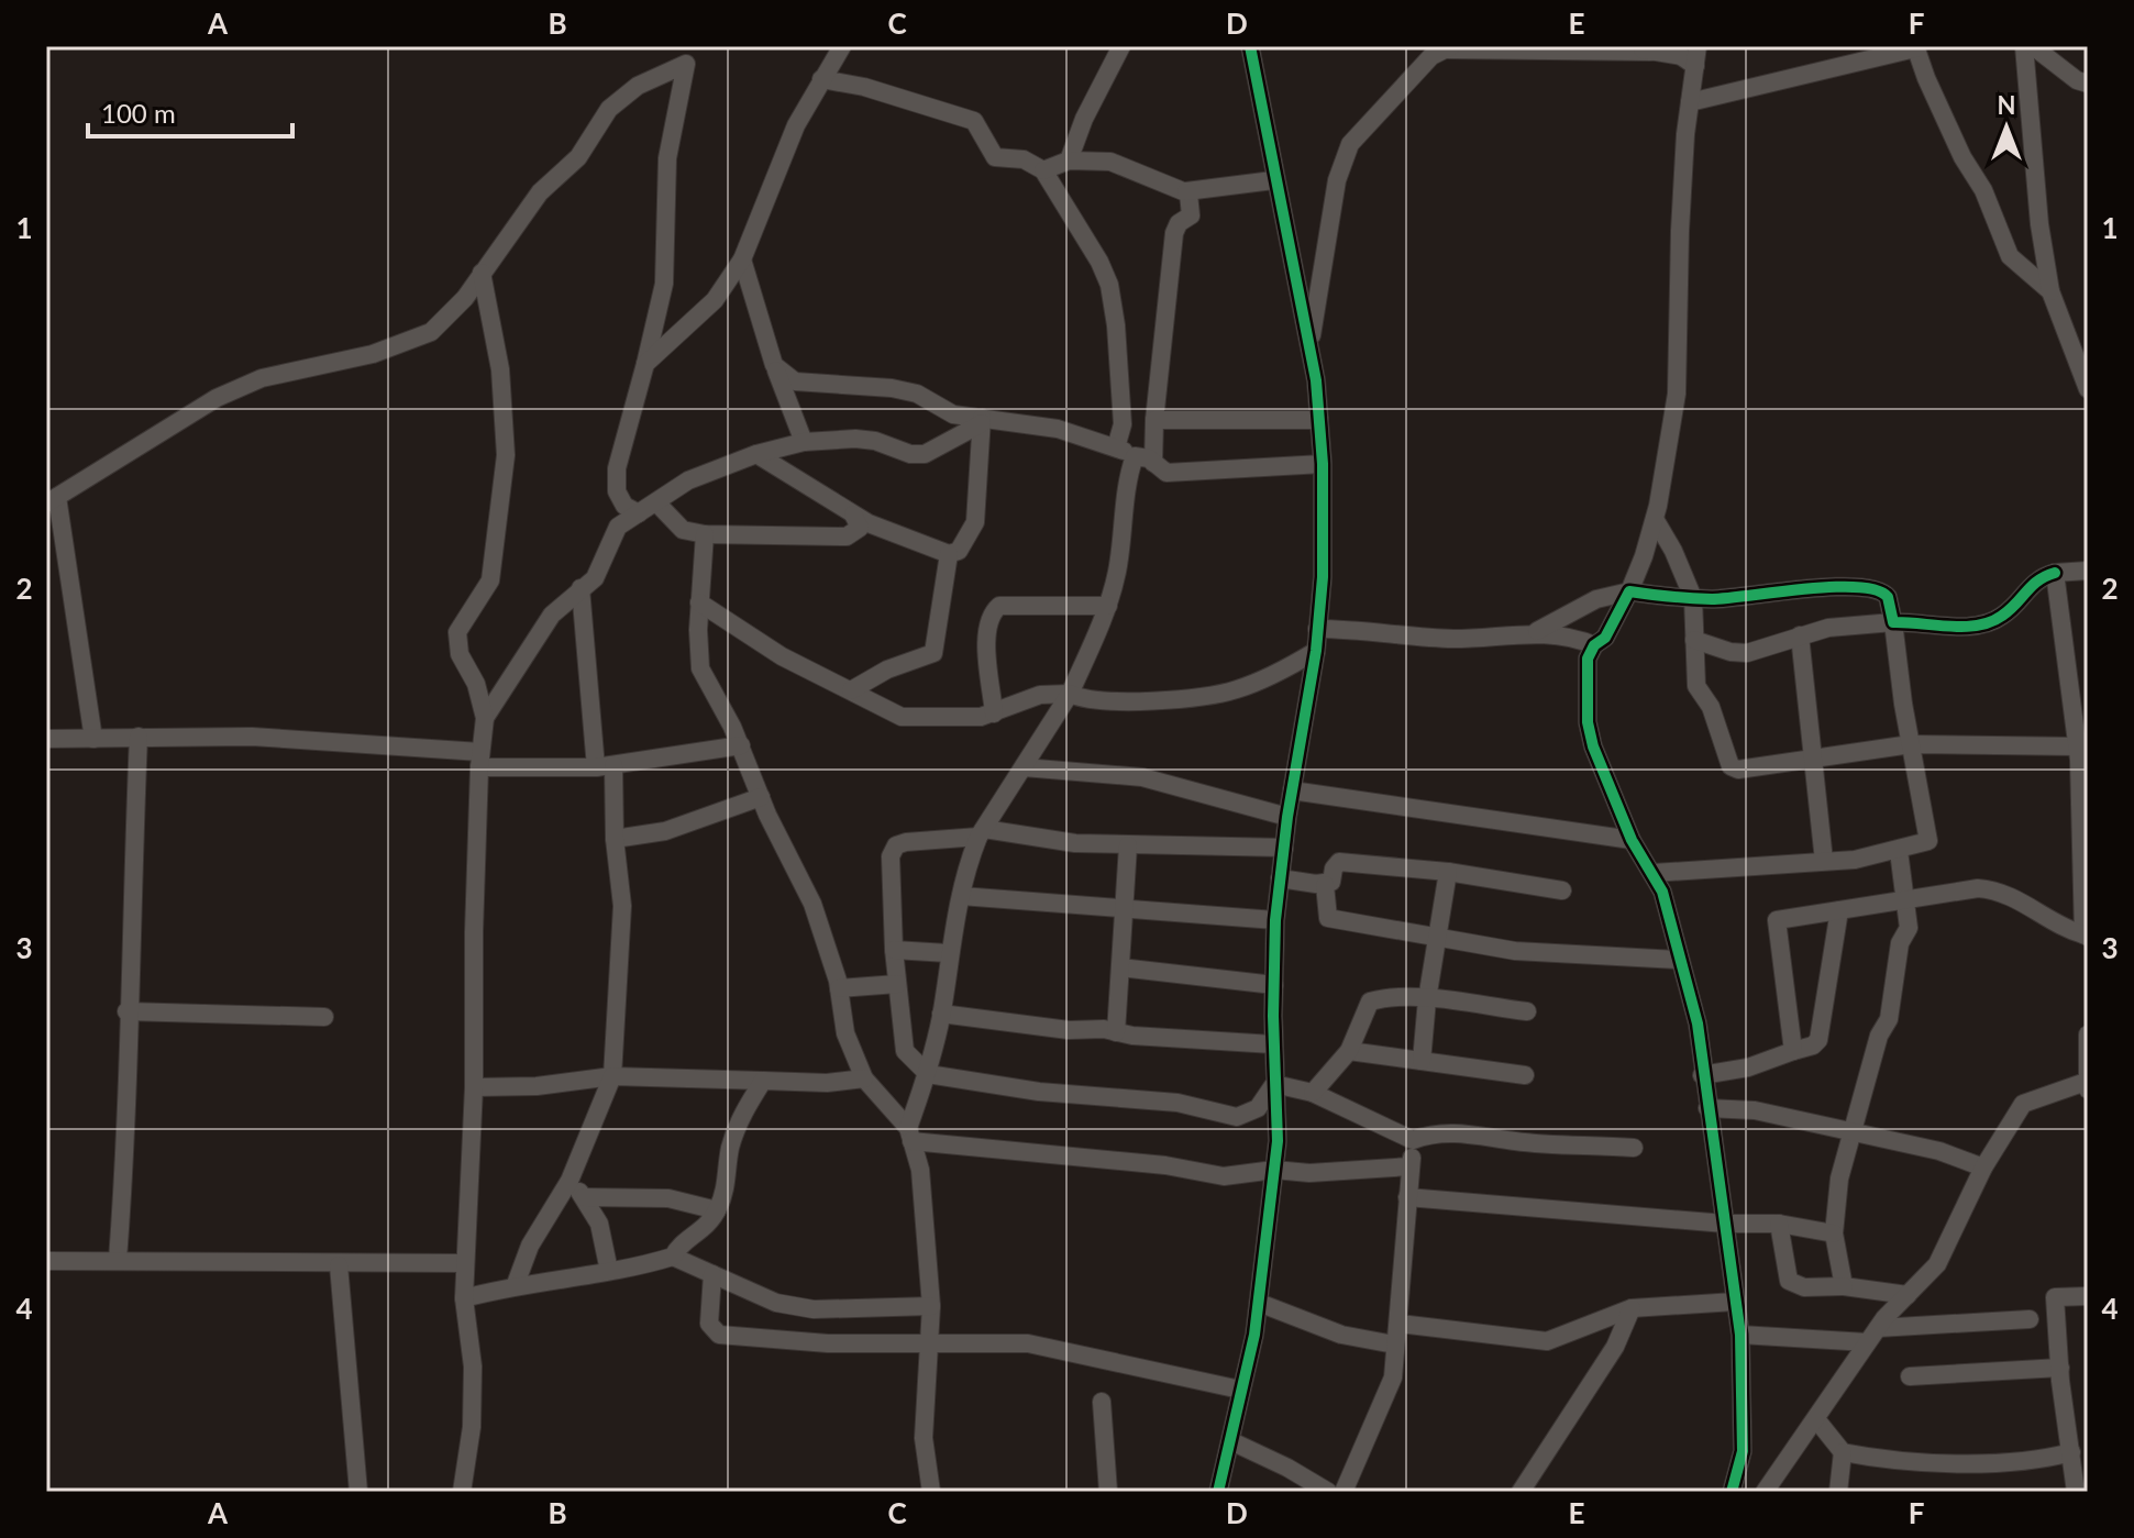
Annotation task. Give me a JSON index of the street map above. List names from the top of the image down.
{
  "scale_bar": "100 m",
  "north": "top",
  "grid": {
    "columns": [
      "A",
      "B",
      "C",
      "D",
      "E",
      "F"
    ],
    "rows": [
      "1",
      "2",
      "3",
      "4"
    ]
  }
}
